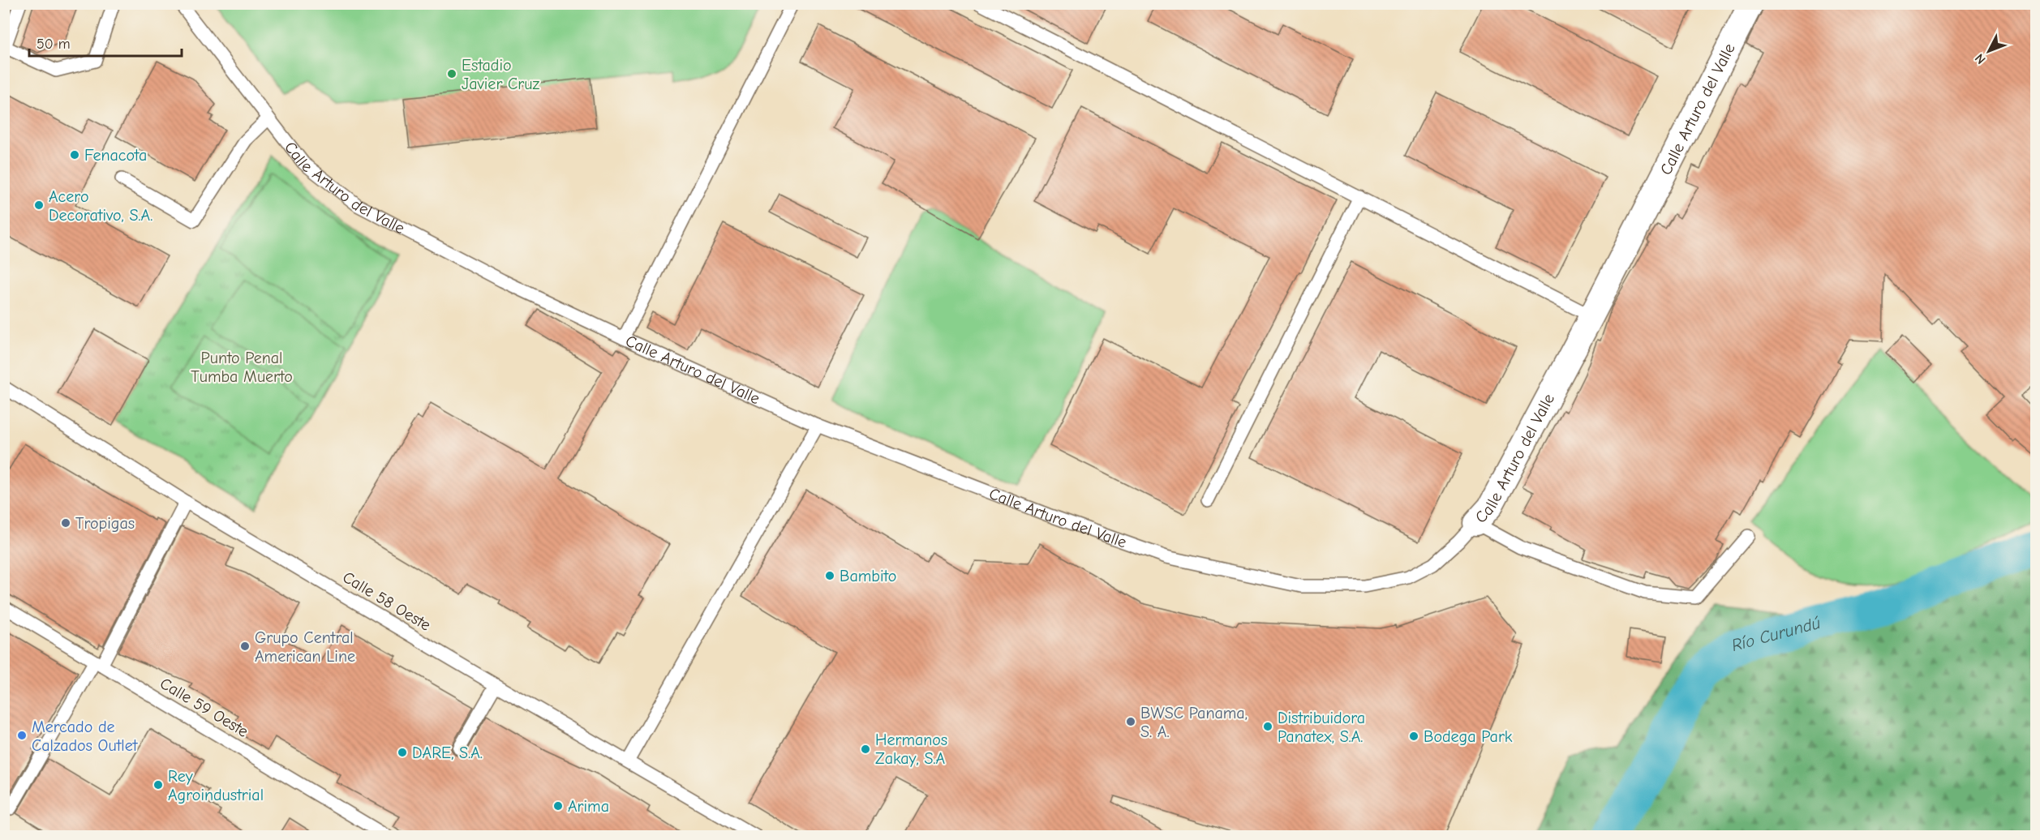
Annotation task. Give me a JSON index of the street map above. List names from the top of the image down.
{
  "streets": {
    "street": ["Calle Arturo del Valle"],
    "lane": ["Calle 58 Oeste", "Calle 59 Oeste"]
  },
  "water": ["Río Curundú"],
  "parks": ["Punto Penal Tumba Muerto"],
  "places": [
    "Estadio Javier Cruz",
    "Fenacota",
    "Acero Decorativo, S.A.",
    "Tropigas",
    "Bambito",
    "Grupo Central American Line",
    "BWSC Panama, S. A.",
    "Distribuidora Panatex, S.A.",
    "Mercado de Calzados Outlet",
    "Bodega Park",
    "Hermanos Zakay, S.A",
    "DARE, S.A.",
    "Rey Agroindustrial",
    "Arima"
  ],
  "scale_bar": "50 m",
  "north": "bottom left"
}
